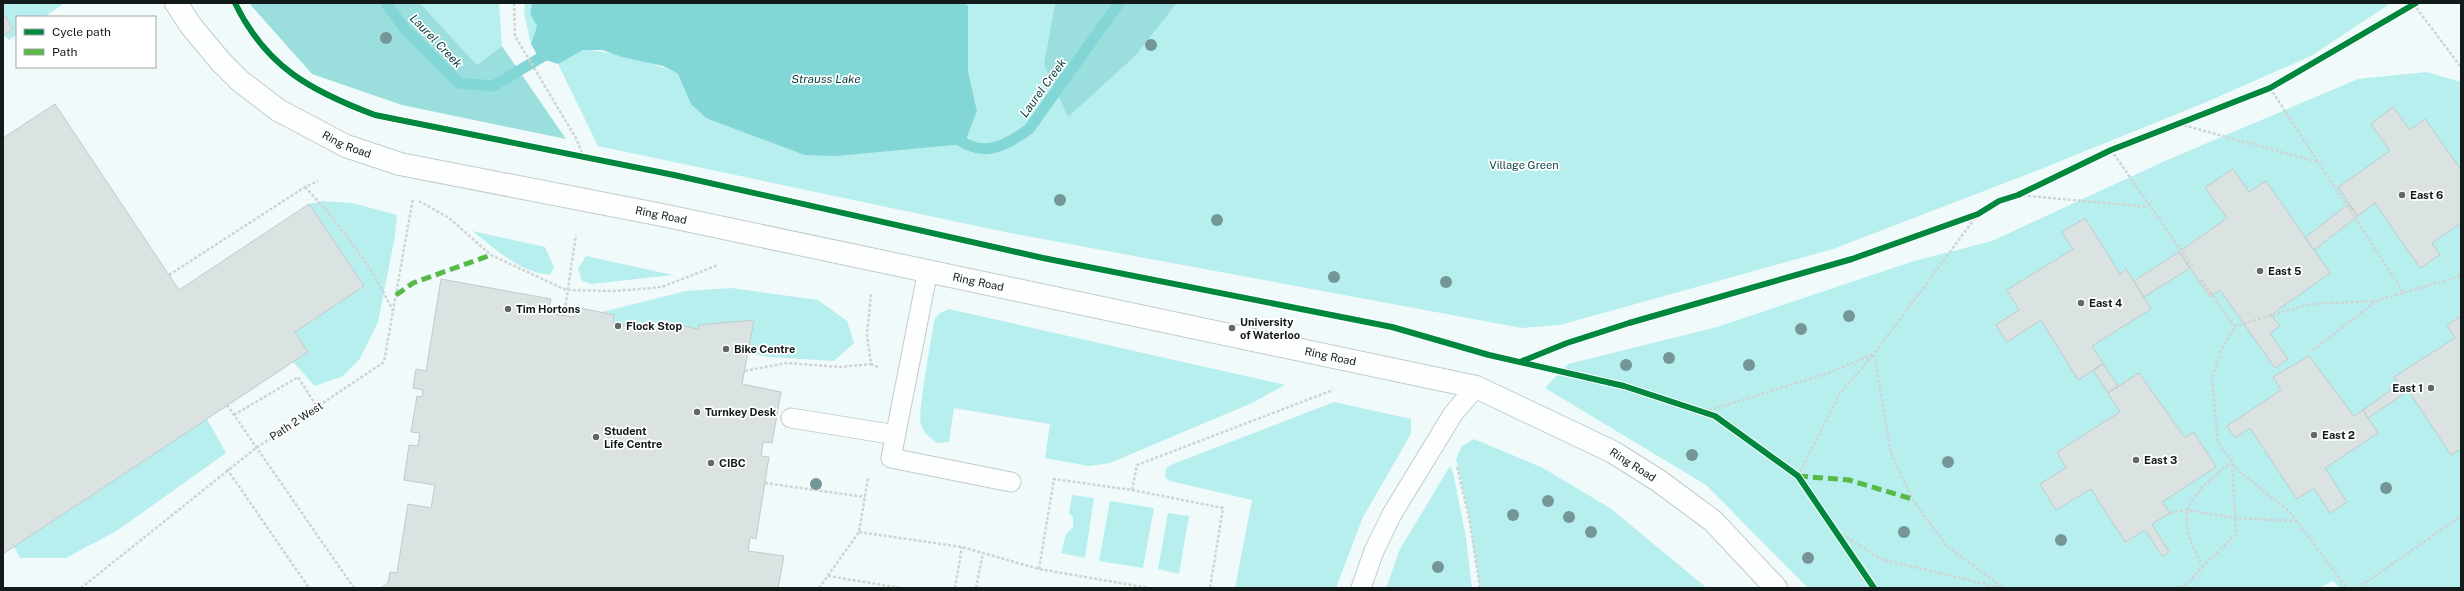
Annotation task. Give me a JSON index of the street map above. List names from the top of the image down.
{
  "streets": {
    "street": ["Ring Road"],
    "path": ["Path 2 West"]
  },
  "water": ["Laurel Creek", "Strauss Lake"],
  "parks": ["Village Green"],
  "places": [
    "East 6",
    "East 5",
    "East 4",
    "Tim Hortons",
    "Flock Stop",
    "University of Waterloo",
    "Bike Centre",
    "East 1",
    "Turnkey Desk",
    "East 2",
    "Student Life Centre",
    "East 3",
    "CIBC"
  ],
  "legend": ["Cycle path", "Path"]
}
